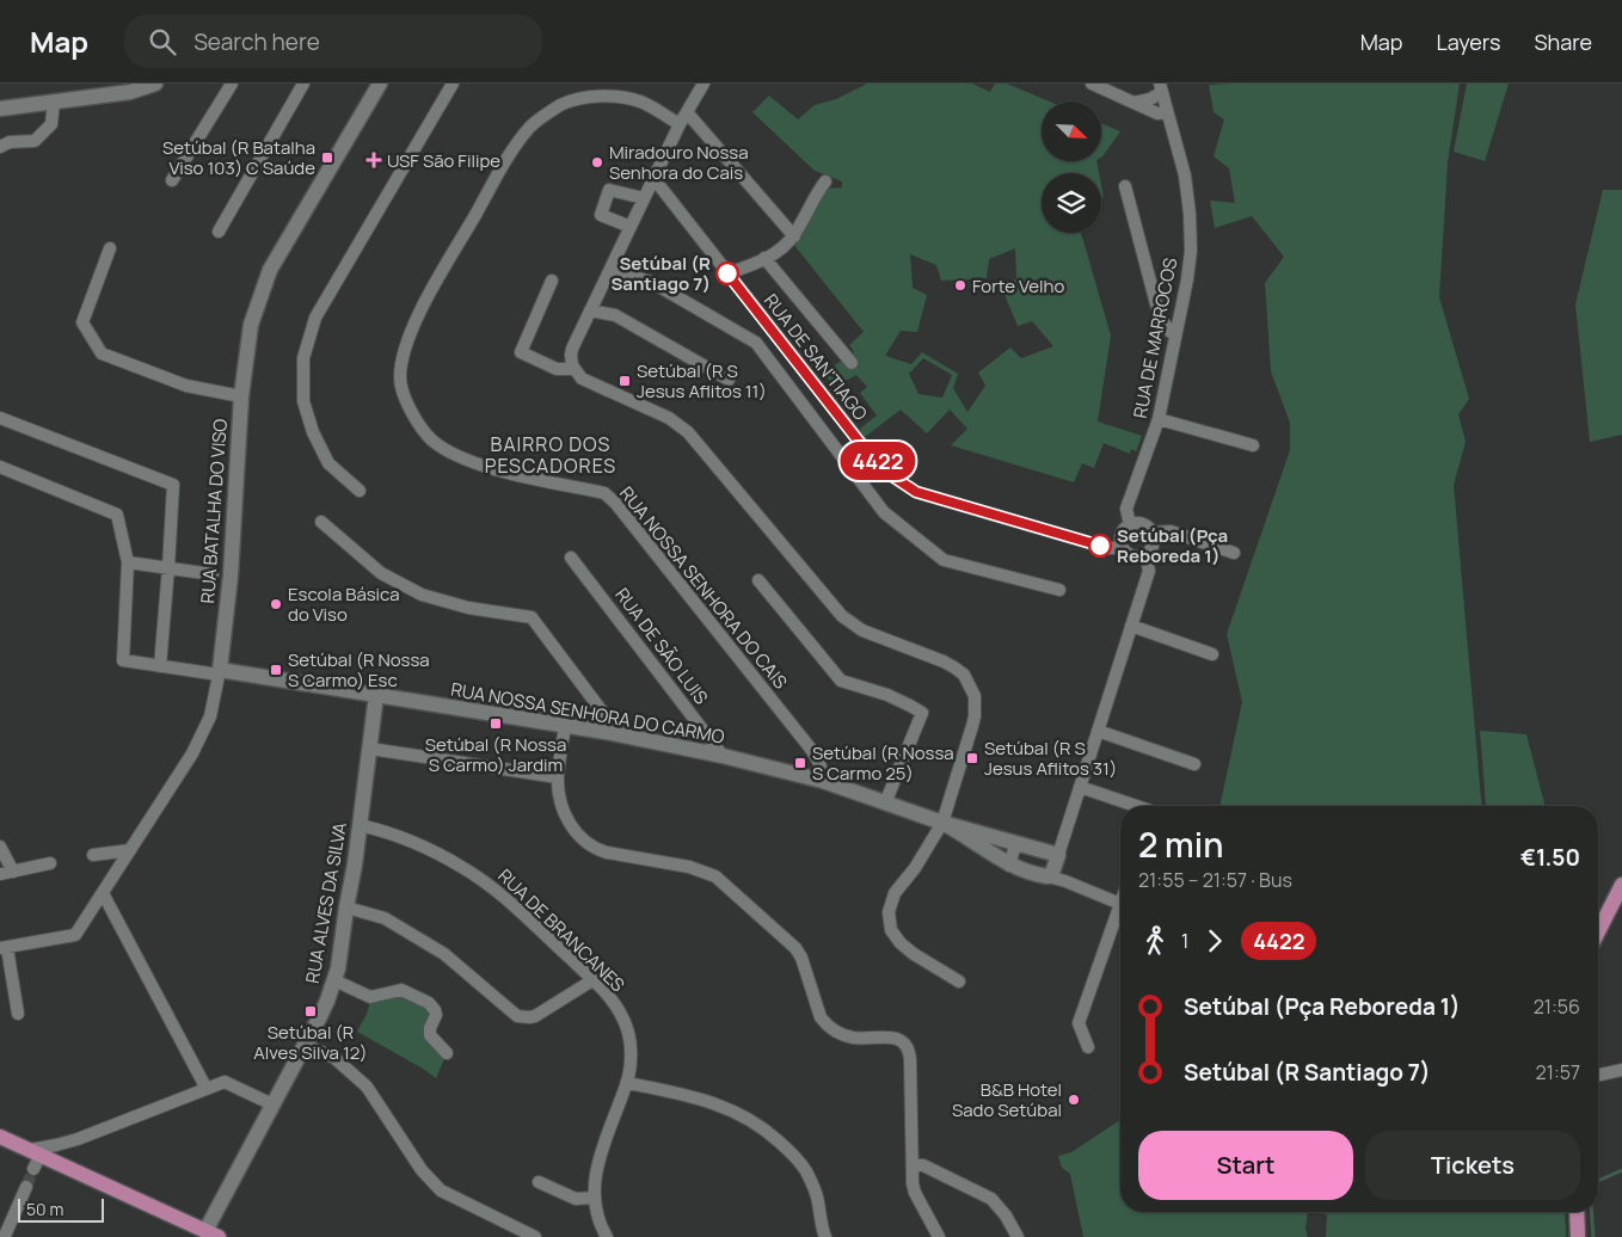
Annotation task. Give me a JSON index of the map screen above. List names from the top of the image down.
{
  "streets": {
    "street": [
      "RUA DE MARROCOS",
      "RUA DE SAN'TIAGO",
      "RUA BATALHA DO VISO",
      "RUA NOSSA SENHORA DO CAIS",
      "RUA DE SÃO LUIS",
      "RUA NOSSA SENHORA DO CARMO",
      "RUA ALVES DA SILVA",
      "RUA DE BRANCANES"
    ]
  },
  "crossings": [
    ["RUA DE MARROCOS", "RUA DE SAN'TIAGO"],
    ["RUA BATALHA DO VISO", "RUA NOSSA SENHORA DO CARMO"],
    ["RUA NOSSA SENHORA DO CAIS", "RUA NOSSA SENHORA DO CARMO"],
    ["RUA DE SÃO LUIS", "RUA NOSSA SENHORA DO CARMO"],
    ["RUA NOSSA SENHORA DO CARMO", "RUA ALVES DA SILVA"],
    ["RUA ALVES DA SILVA", "RUA DE BRANCANES"]
  ],
  "districts": ["BAIRRO DOS PESCADORES"],
  "places": {
    "transit": [
      "Setúbal (R Batalha Viso 103) C Saúde",
      "Setúbal (R S Jesus Aflitos 11)",
      "Setúbal (R Nossa S Carmo) Esc",
      "Setúbal (R Nossa S Carmo) Jardim",
      "Setúbal (R S Jesus Aflitos 31)",
      "Setúbal (R Nossa S Carmo 25)",
      "Setúbal (R Alves Silva 12)"
    ],
    "health": ["USF São Filipe"],
    "other": [
      "Miradouro Nossa Senhora do Cais",
      "Setúbal (R Santiago 7)",
      "Forte Velho",
      "Setúbal (Pça Reboreda 1)",
      "Escola Básica do Viso",
      "B&B Hotel Sado Setúbal"
    ]
  },
  "lines": ["bus line 4422"],
  "scale_bar": "50 m",
  "north": "bottom right",
  "page": {
    "header": "Map",
    "search": "Search here",
    "nav": ["Map", "Layers", "Share"],
    "on_map": "4422",
    "heading": ["2 min", "21:55 – 21:57 · Bus", "€1.50"],
    "legs": ["1", "4422"],
    "list": [
      {
        "name": "Setúbal (Pça Reboreda 1)",
        "value": "21:56"
      },
      {
        "name": "Setúbal (R Santiago 7)",
        "value": "21:57"
      }
    ],
    "buttons": ["Start", "Tickets"],
    "scale": "50 m"
  }
}
